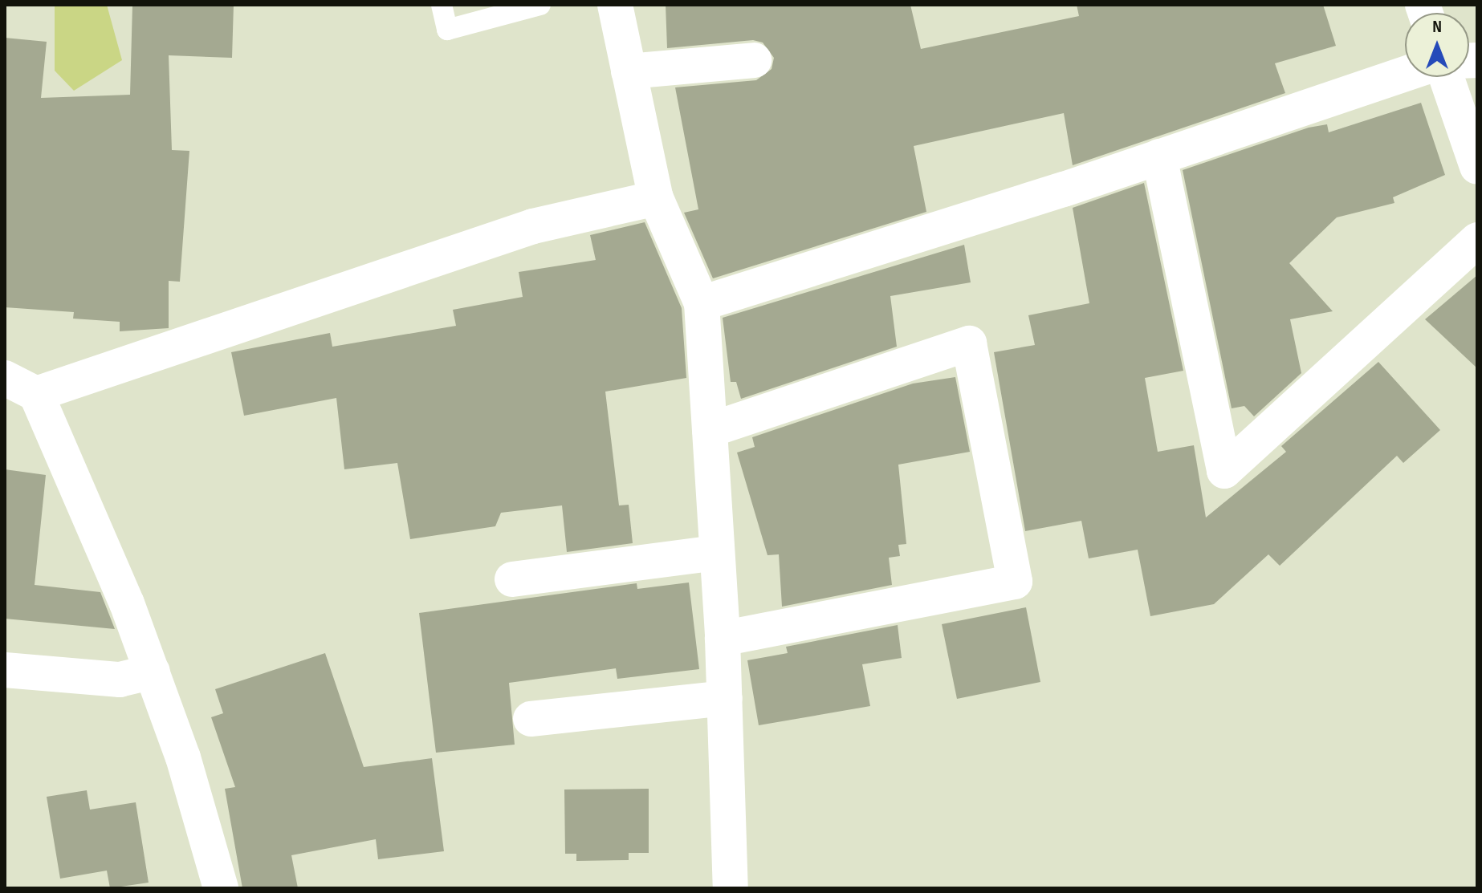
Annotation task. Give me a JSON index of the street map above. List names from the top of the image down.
{
  "north": "top"
}
